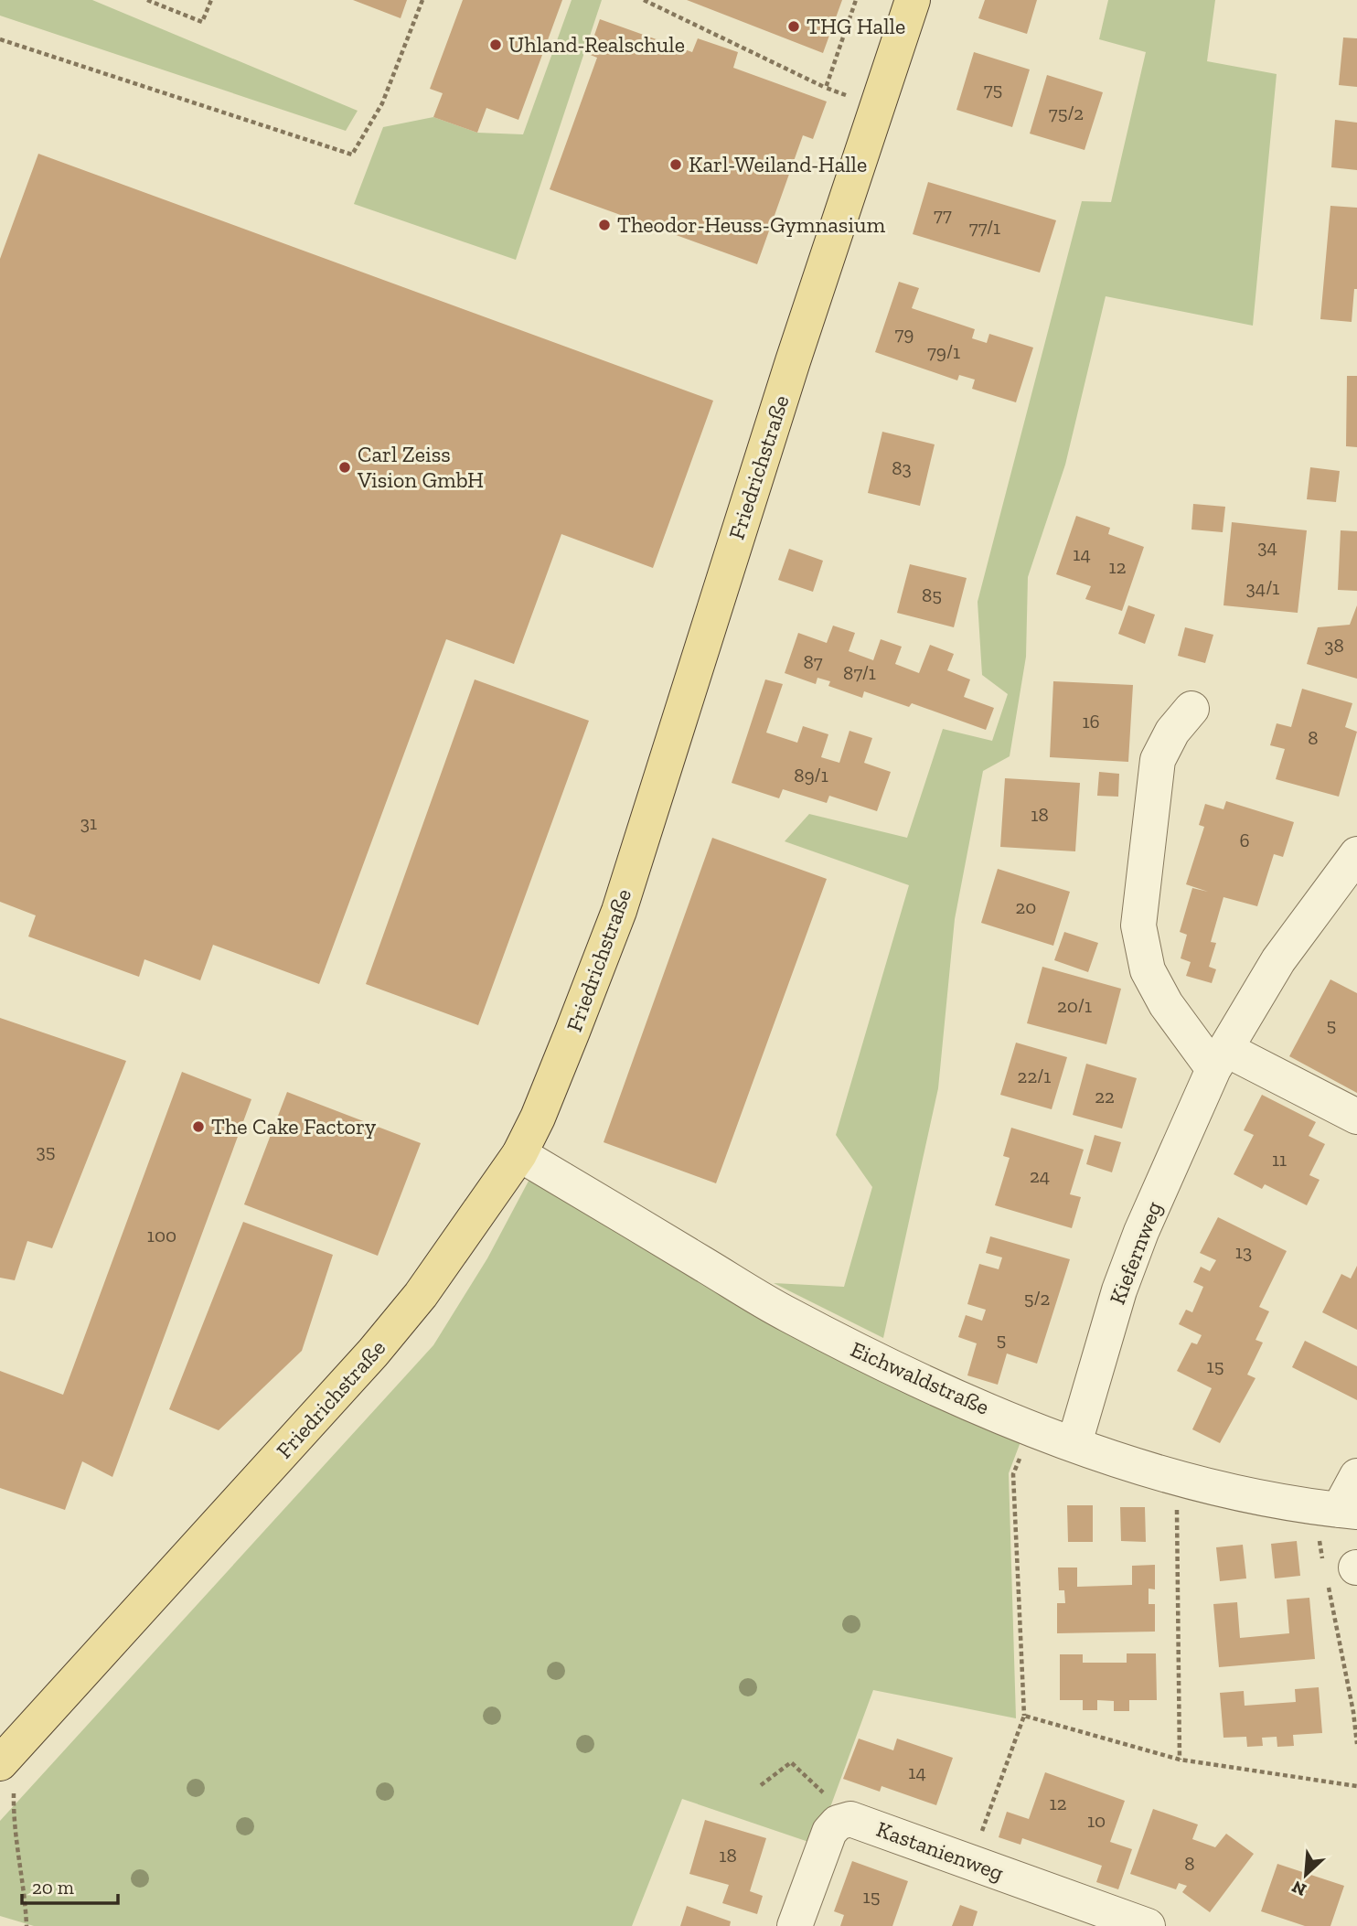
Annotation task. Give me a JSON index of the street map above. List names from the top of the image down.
{
  "streets": {
    "main road": ["Friedrichstraße"],
    "street": ["Kiefernweg", "Eichwaldstraße", "Kastanienweg"]
  },
  "crossings": [
    ["Friedrichstraße", "Eichwaldstraße"],
    ["Kiefernweg", "Eichwaldstraße"]
  ],
  "places": [
    "THG Halle",
    "Uhland-Realschule",
    "Karl-Weiland-Halle",
    "Theodor-Heuss-Gymnasium",
    "Carl Zeiss Vision GmbH",
    "The Cake Factory"
  ],
  "house_numbers": [
    "75",
    "75/2",
    "77",
    "77/1",
    "79",
    "79/1",
    "83",
    "34",
    "14",
    "12",
    "34/1",
    "85",
    "38",
    "87",
    "87/1",
    "16",
    "8",
    "89/1",
    "18",
    "31",
    "6",
    "20",
    "20/1",
    "5",
    "22/1",
    "22",
    "35",
    "11",
    "24",
    "100",
    "13",
    "5/2",
    "5",
    "15",
    "14",
    "12",
    "10",
    "18",
    "8",
    "15"
  ],
  "scale_bar": "20 m",
  "north": "bottom left"
}
